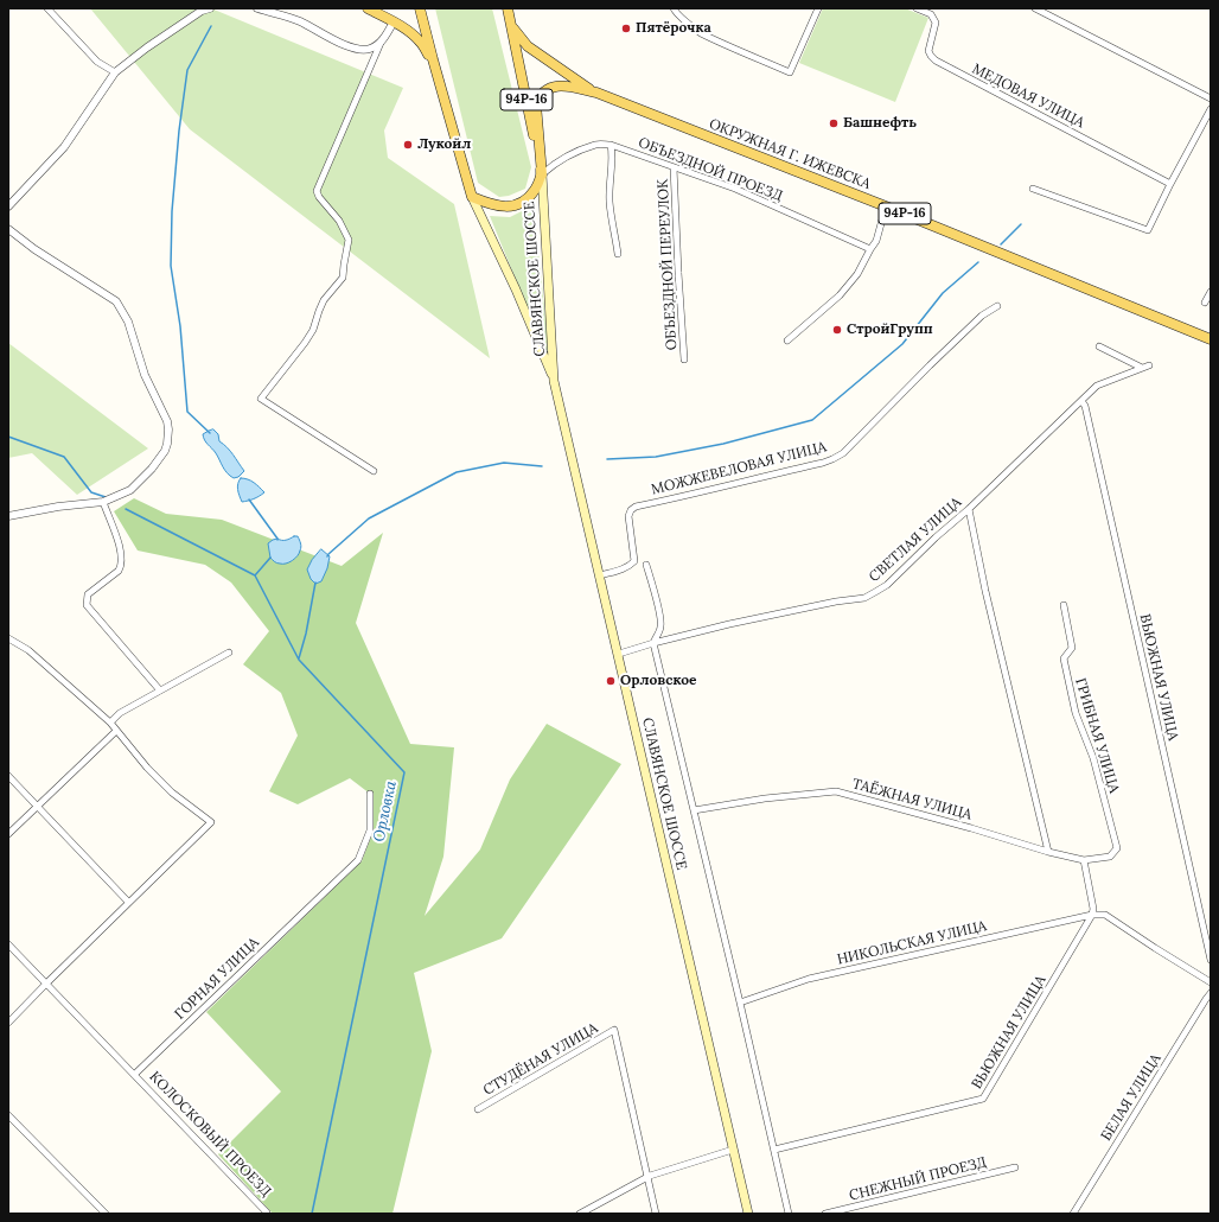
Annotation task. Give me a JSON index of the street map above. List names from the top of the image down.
{
  "streets": {
    "main road": ["94Р-16", "ОКРУЖНАЯ Г. ИЖЕВСКА", "СЛАВЯНСКОЕ ШОССЕ"],
    "street": [
      "МЕДОВАЯ УЛИЦА",
      "ОБЪЕЗДНОЙ ПРОЕЗД",
      "ОБЪЕЗДНОЙ ПЕРЕУЛОК",
      "МОЖЖЕВЕЛОВАЯ УЛИЦА",
      "СВЕТЛАЯ УЛИЦА",
      "ВЬЮЖНАЯ УЛИЦА",
      "ГРИБНАЯ УЛИЦА",
      "ТАЁЖНАЯ УЛИЦА",
      "НИКОЛЬСКАЯ УЛИЦА",
      "ГОРНАЯ УЛИЦА",
      "СТУДЁНАЯ УЛИЦА",
      "БЕЛАЯ УЛИЦА",
      "КОЛОСКОВЫЙ ПРОЕЗД",
      "СНЕЖНЫЙ ПРОЕЗД"
    ]
  },
  "crossings": [
    ["94Р-16", "ОКРУЖНАЯ Г. ИЖЕВСКА"],
    ["94Р-16", "ОБЪЕЗДНОЙ ПРОЕЗД"],
    ["94Р-16", "СЛАВЯНСКОЕ ШОССЕ"],
    ["ОКРУЖНАЯ Г. ИЖЕВСКА", "ОБЪЕЗДНОЙ ПРОЕЗД"],
    ["ОКРУЖНАЯ Г. ИЖЕВСКА", "СЛАВЯНСКОЕ ШОССЕ"],
    ["ОБЪЕЗДНОЙ ПРОЕЗД", "ОБЪЕЗДНОЙ ПЕРЕУЛОК"],
    ["ОБЪЕЗДНОЙ ПРОЕЗД", "СЛАВЯНСКОЕ ШОССЕ"],
    ["СЛАВЯНСКОЕ ШОССЕ", "МОЖЖЕВЕЛОВАЯ УЛИЦА"],
    ["СЛАВЯНСКОЕ ШОССЕ", "СВЕТЛАЯ УЛИЦА"],
    ["СВЕТЛАЯ УЛИЦА", "ВЬЮЖНАЯ УЛИЦА"],
    ["ВЬЮЖНАЯ УЛИЦА", "НИКОЛЬСКАЯ УЛИЦА"],
    ["ГРИБНАЯ УЛИЦА", "ТАЁЖНАЯ УЛИЦА"],
    ["ГОРНАЯ УЛИЦА", "КОЛОСКОВЫЙ ПРОЕЗД"]
  ],
  "water": ["Орловка"],
  "places": [
    "Пятёрочка",
    "Башнефть",
    "Лукойл",
    "СтройГрупп",
    "Орловское"
  ]
}
